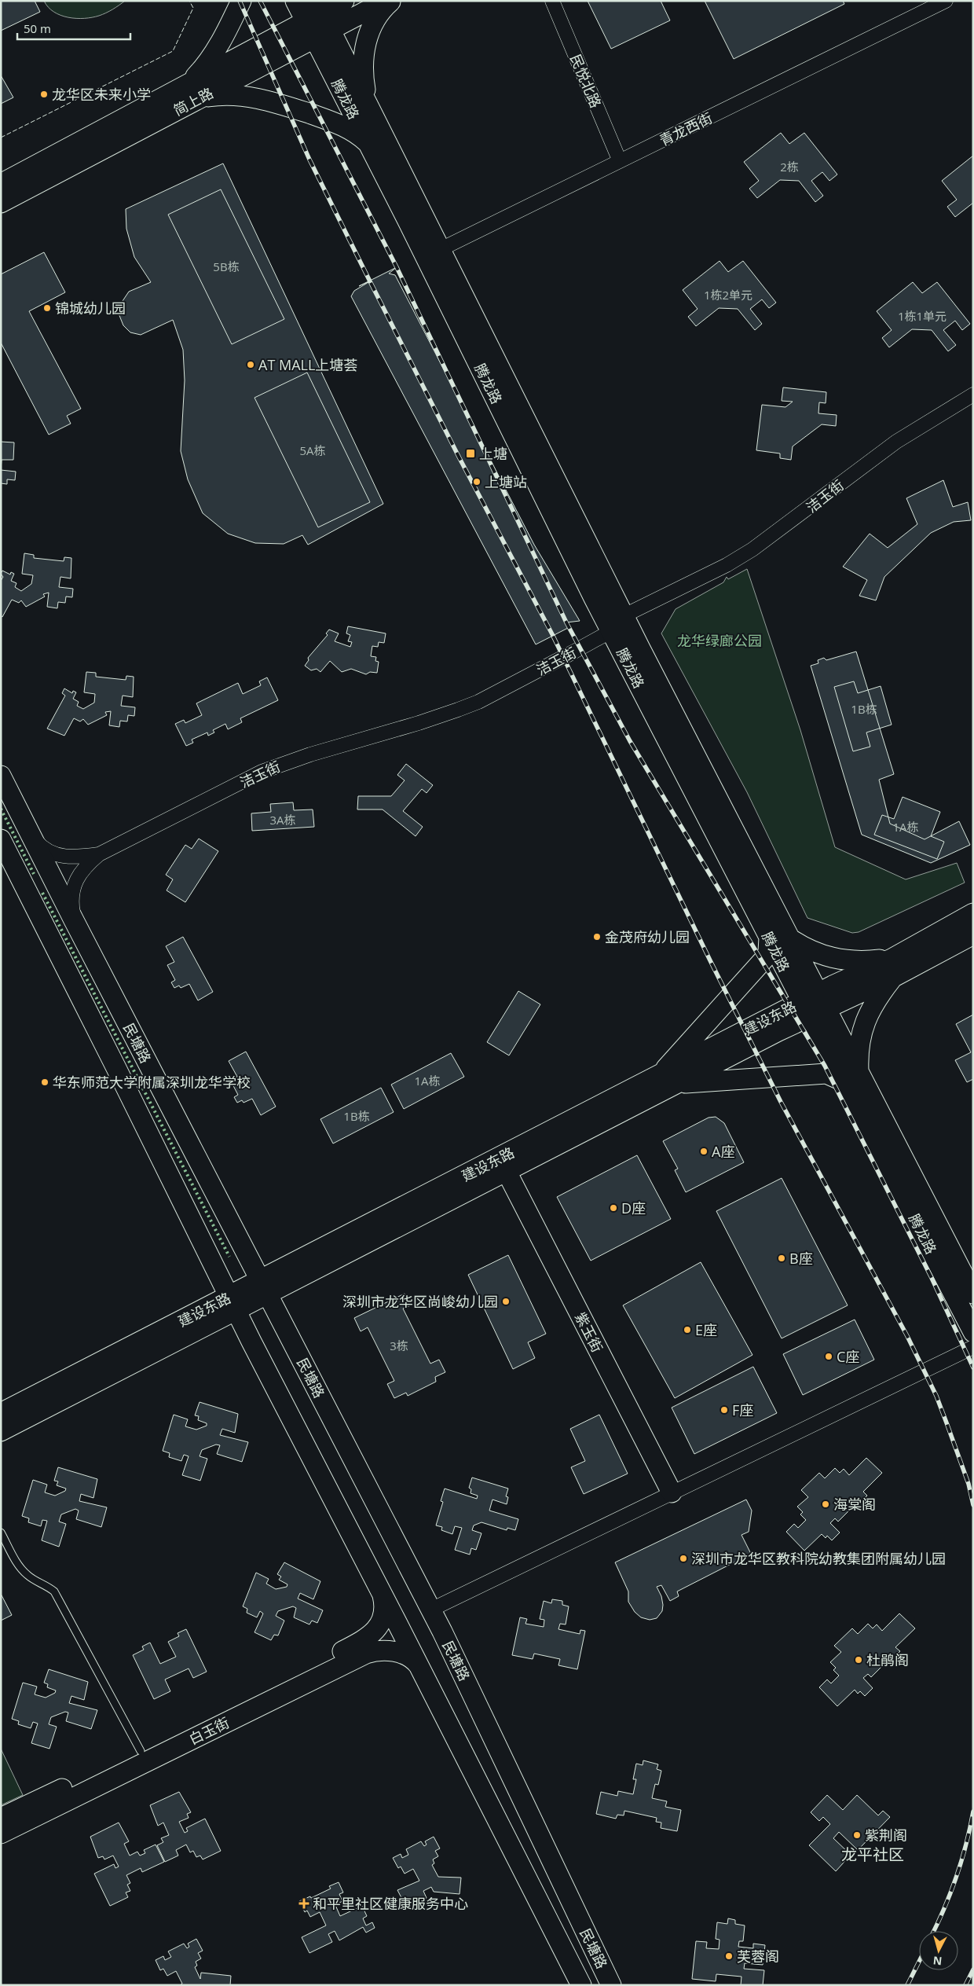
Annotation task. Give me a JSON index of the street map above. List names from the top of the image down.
{
  "streets": {
    "main road": [
      "腾龙路",
      "简上路",
      "建设东路",
      "民塘路",
      "紫玉街",
      "白玉街"
    ],
    "street": ["民悦北路", "青龙西街", "洁玉街"]
  },
  "crossings": [
    ["民悦北路", "青龙西街"],
    ["腾龙路", "简上路"],
    ["腾龙路", "青龙西街"],
    ["腾龙路", "洁玉街"],
    ["腾龙路", "建设东路"],
    ["建设东路", "民塘路"],
    ["建设东路", "紫玉街"],
    ["民塘路", "白玉街"]
  ],
  "districts": ["龙平社区"],
  "parks": ["龙华绿廊公园"],
  "places": {
    "other": [
      "龙华区未来小学",
      "锦城幼儿园",
      "AT MALL上塘荟",
      "上塘站",
      "金茂府幼儿园",
      "华东师范大学附属深圳龙华学校",
      "A座",
      "D座",
      "B座",
      "深圳市龙华区尚峻幼儿园",
      "E座",
      "C座",
      "F座",
      "海棠阁",
      "深圳市龙华区教科院幼教集团附属幼儿园",
      "杜鹃阁",
      "紫荆阁",
      "芙蓉阁"
    ],
    "transit": ["上塘"],
    "health": ["和平里社区健康服务中心"]
  },
  "house_numbers": [
    "2栋",
    "5B栋",
    "1栋2单元",
    "1栋1单元",
    "5A栋",
    "1B栋",
    "3A栋",
    "1A栋",
    "1A栋",
    "1B栋",
    "3栋"
  ],
  "scale_bar": "50 m",
  "north": "bottom"
}
